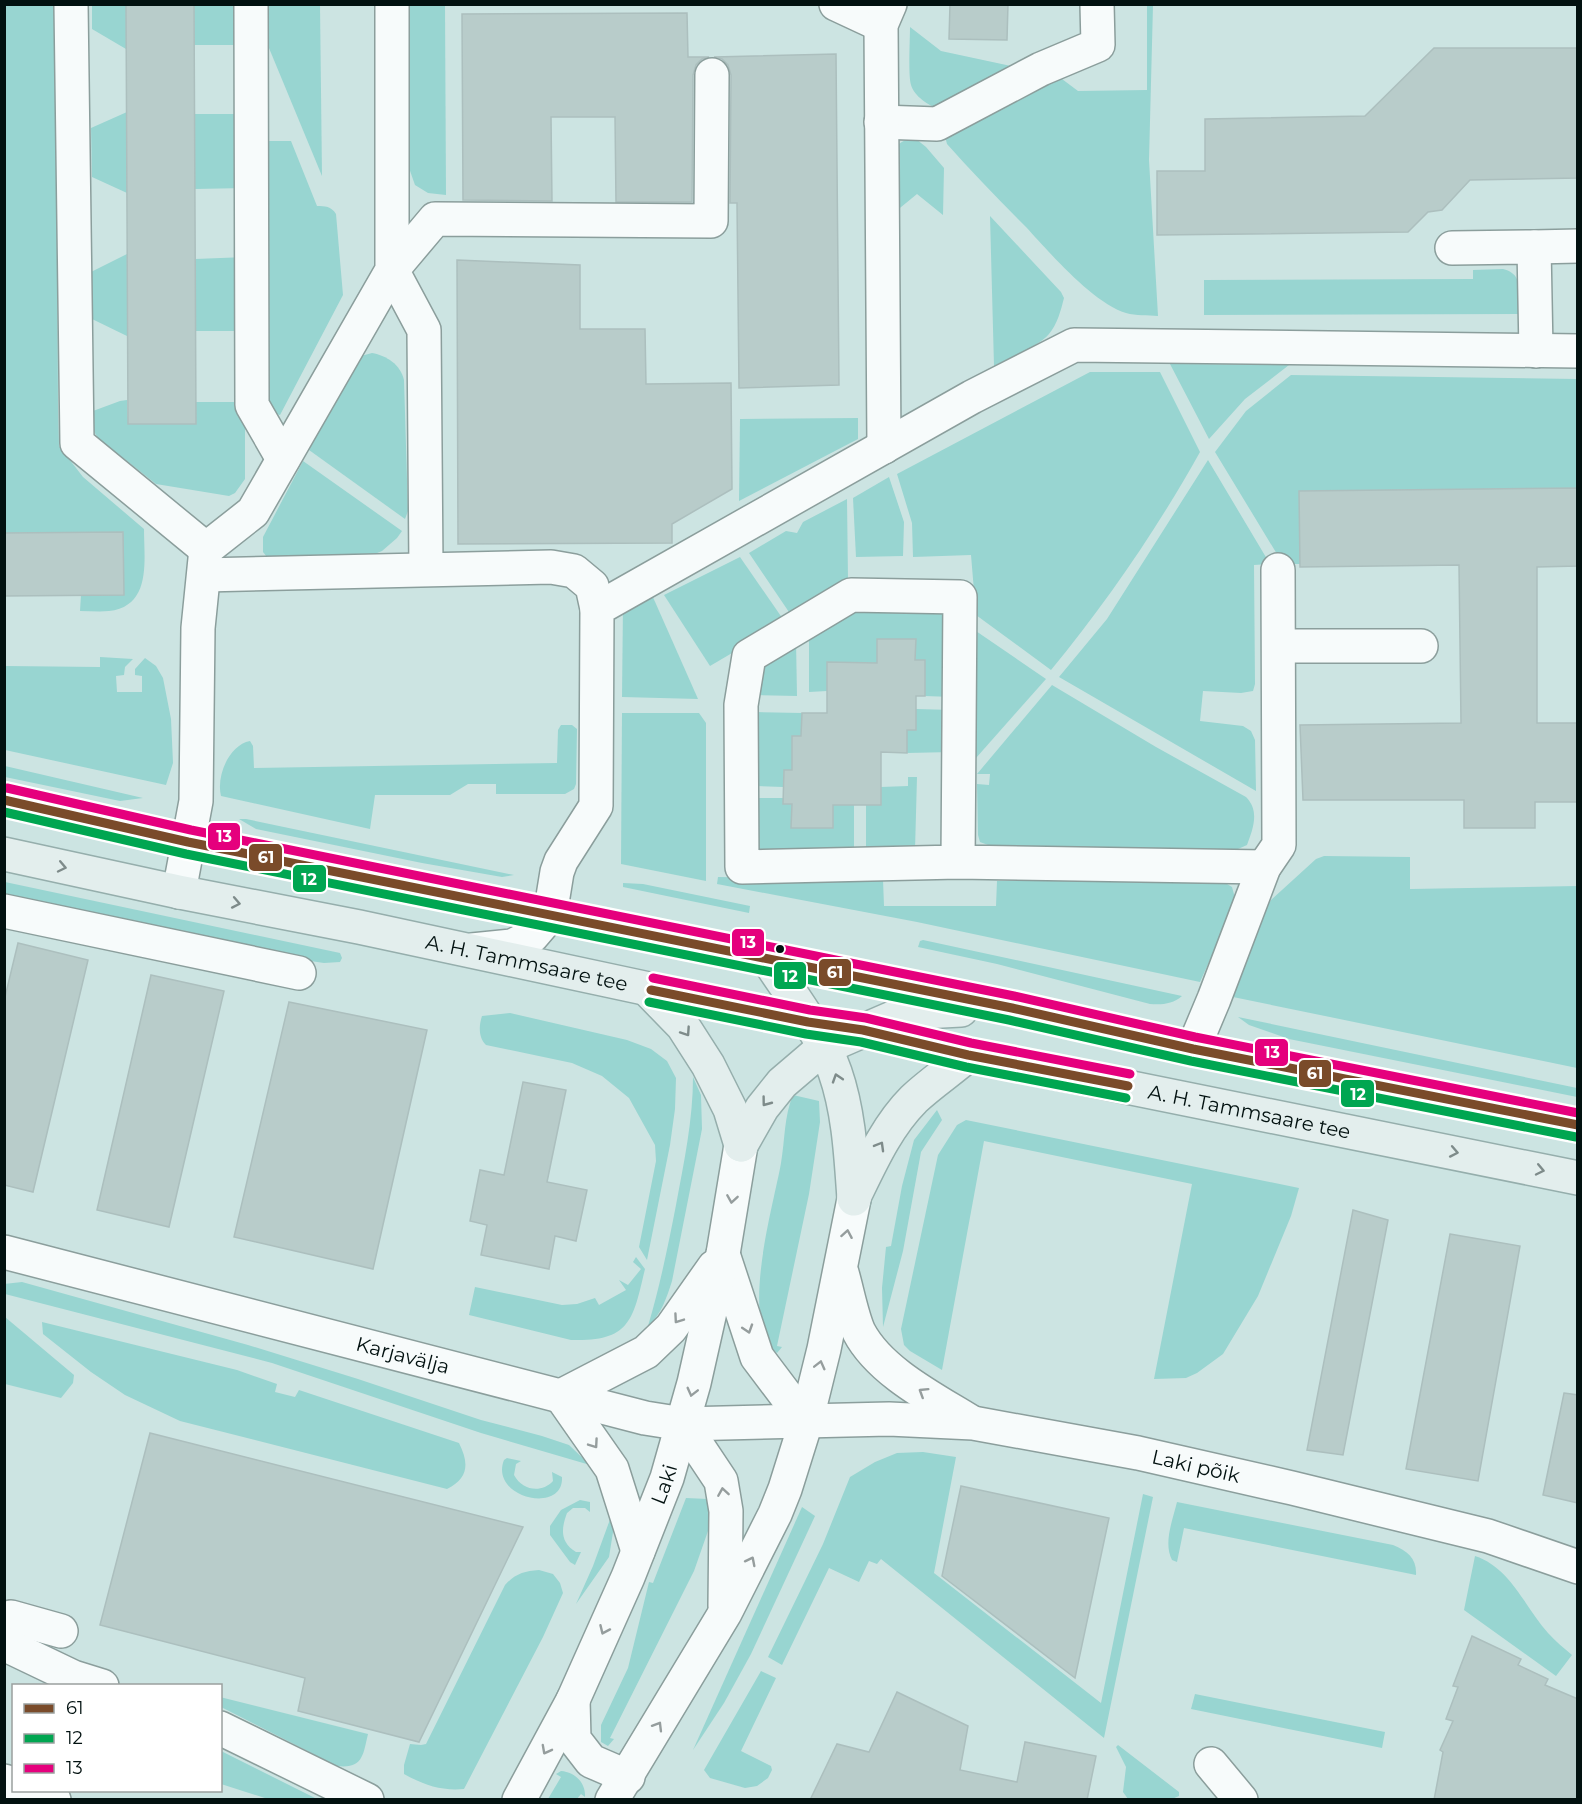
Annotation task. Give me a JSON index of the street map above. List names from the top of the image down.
{
  "streets": {
    "main road": ["A. H. Tammsaare tee"],
    "street": ["Karjavälja", "Laki põik", "Laki"]
  },
  "crossings": [
    ["Karjavälja", "Laki põik"],
    ["Karjavälja", "Laki"]
  ],
  "lines": ["transit line 13", "transit line 61", "transit line 12"],
  "legend": ["61", "12", "13"]
}
